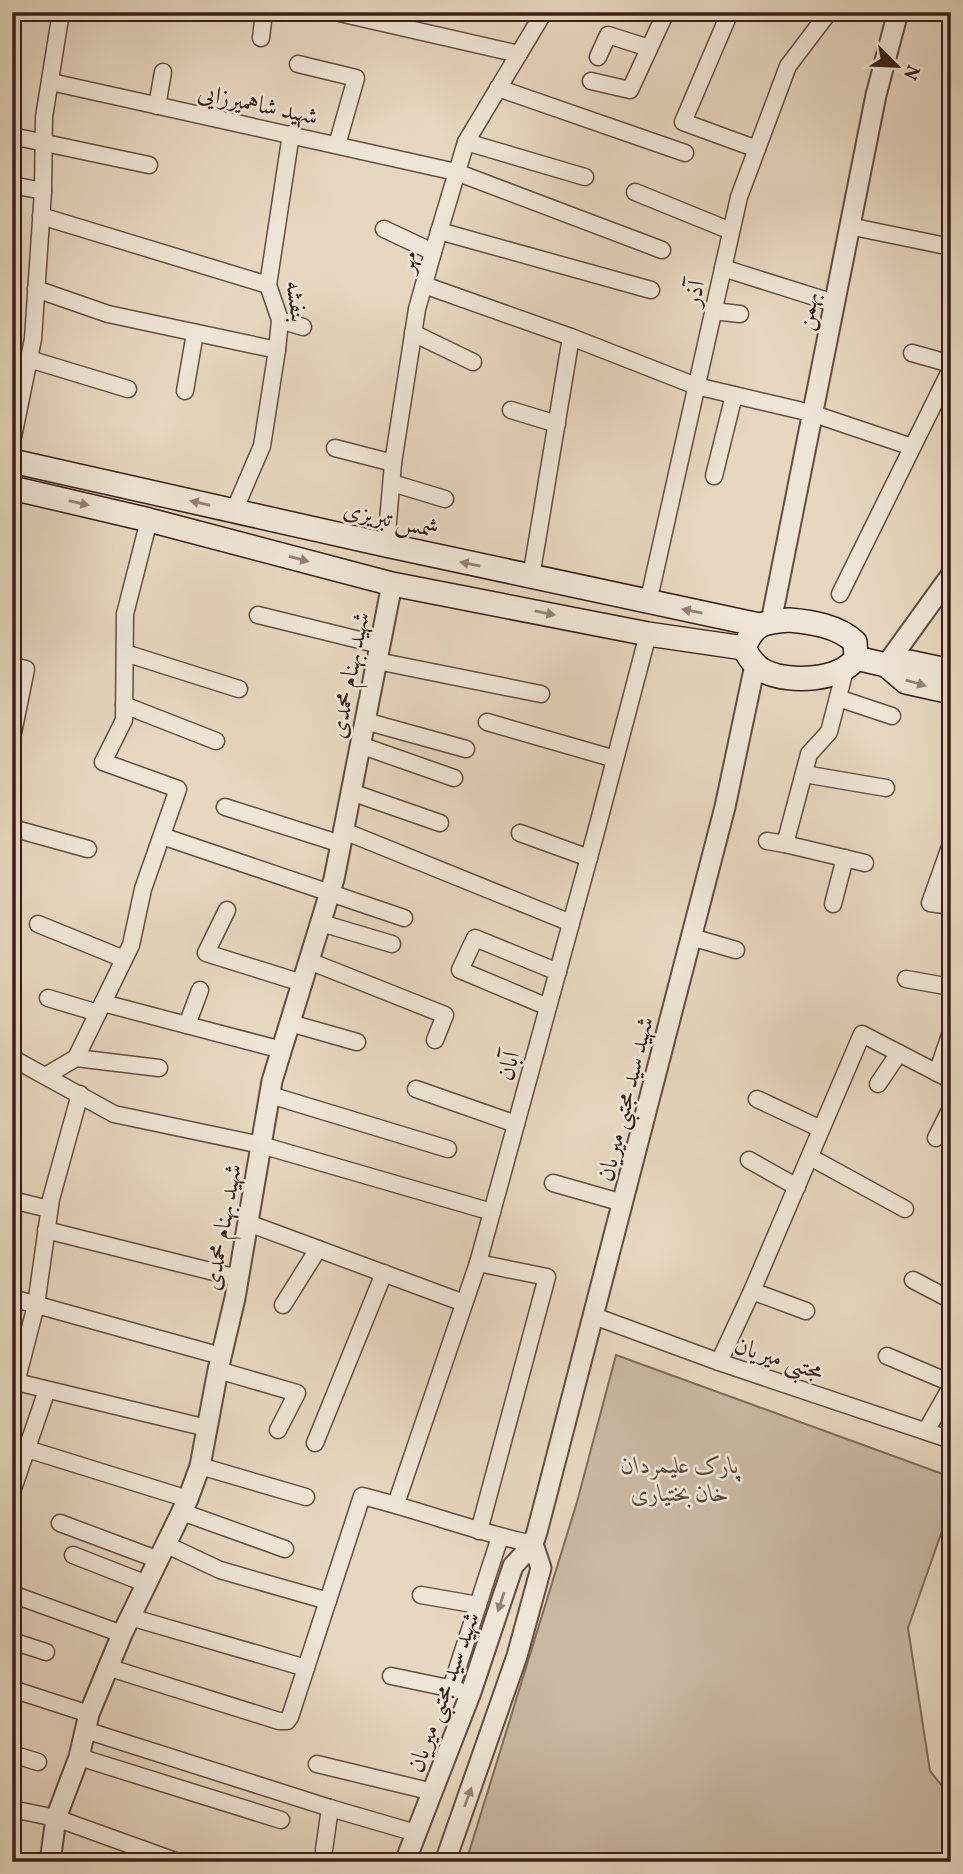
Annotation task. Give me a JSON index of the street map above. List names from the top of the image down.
{
  "streets": {
    "main road": ["شمس تبریزی"],
    "street": [
      "شهید شاهمیرزایی",
      "مهر",
      "آذر",
      "بنفشه",
      "بهمن",
      "شهید بهنام محمدی",
      "آبان",
      "شهید سید مجتبی میریان",
      "مجتبی میریان"
    ]
  },
  "crossings": [
    ["شهید شاهمیرزایی", "مهر"],
    ["شهید شاهمیرزایی", "بنفشه"],
    ["مهر", "شمس تبریزی"],
    ["آذر", "شمس تبریزی"],
    ["بنفشه", "شمس تبریزی"],
    ["بهمن", "شمس تبریزی"],
    ["شهید سید مجتبی میریان", "مجتبی میریان"]
  ],
  "parks": ["پارک علیمردان خان بختیاری"],
  "north": "bottom right"
}
